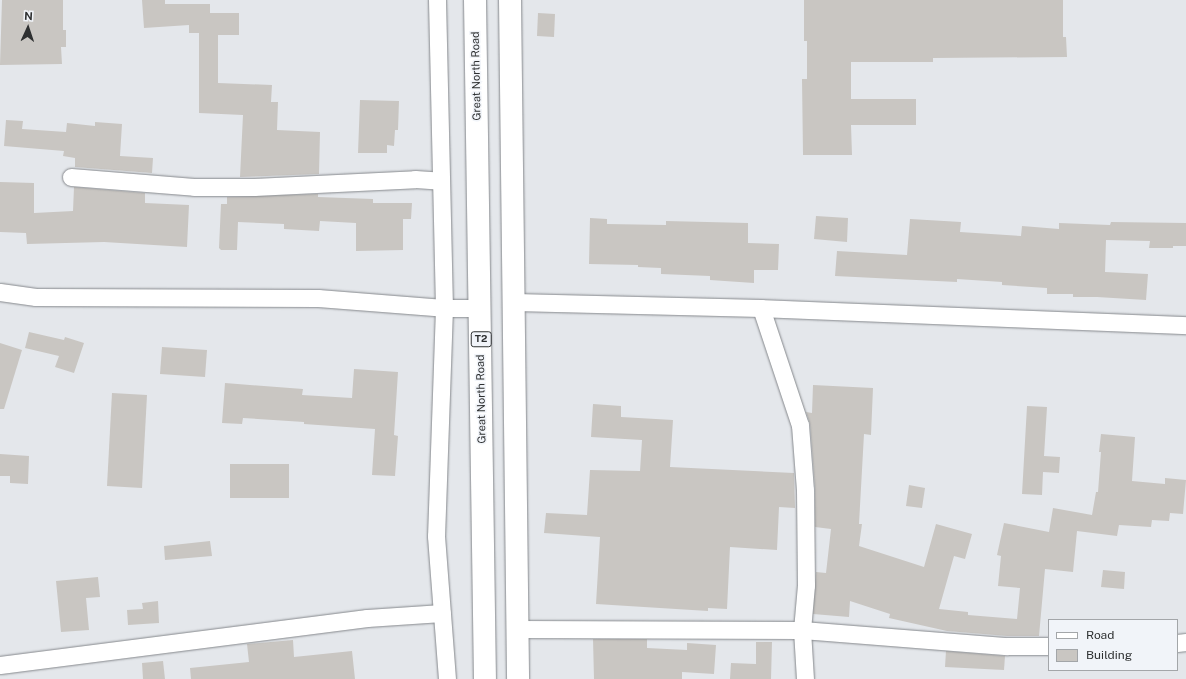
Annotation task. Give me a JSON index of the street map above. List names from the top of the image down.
{
  "streets": {
    "main road": ["Great North Road", "T2"]
  },
  "legend": ["Road", "Building"],
  "north": "top"
}
